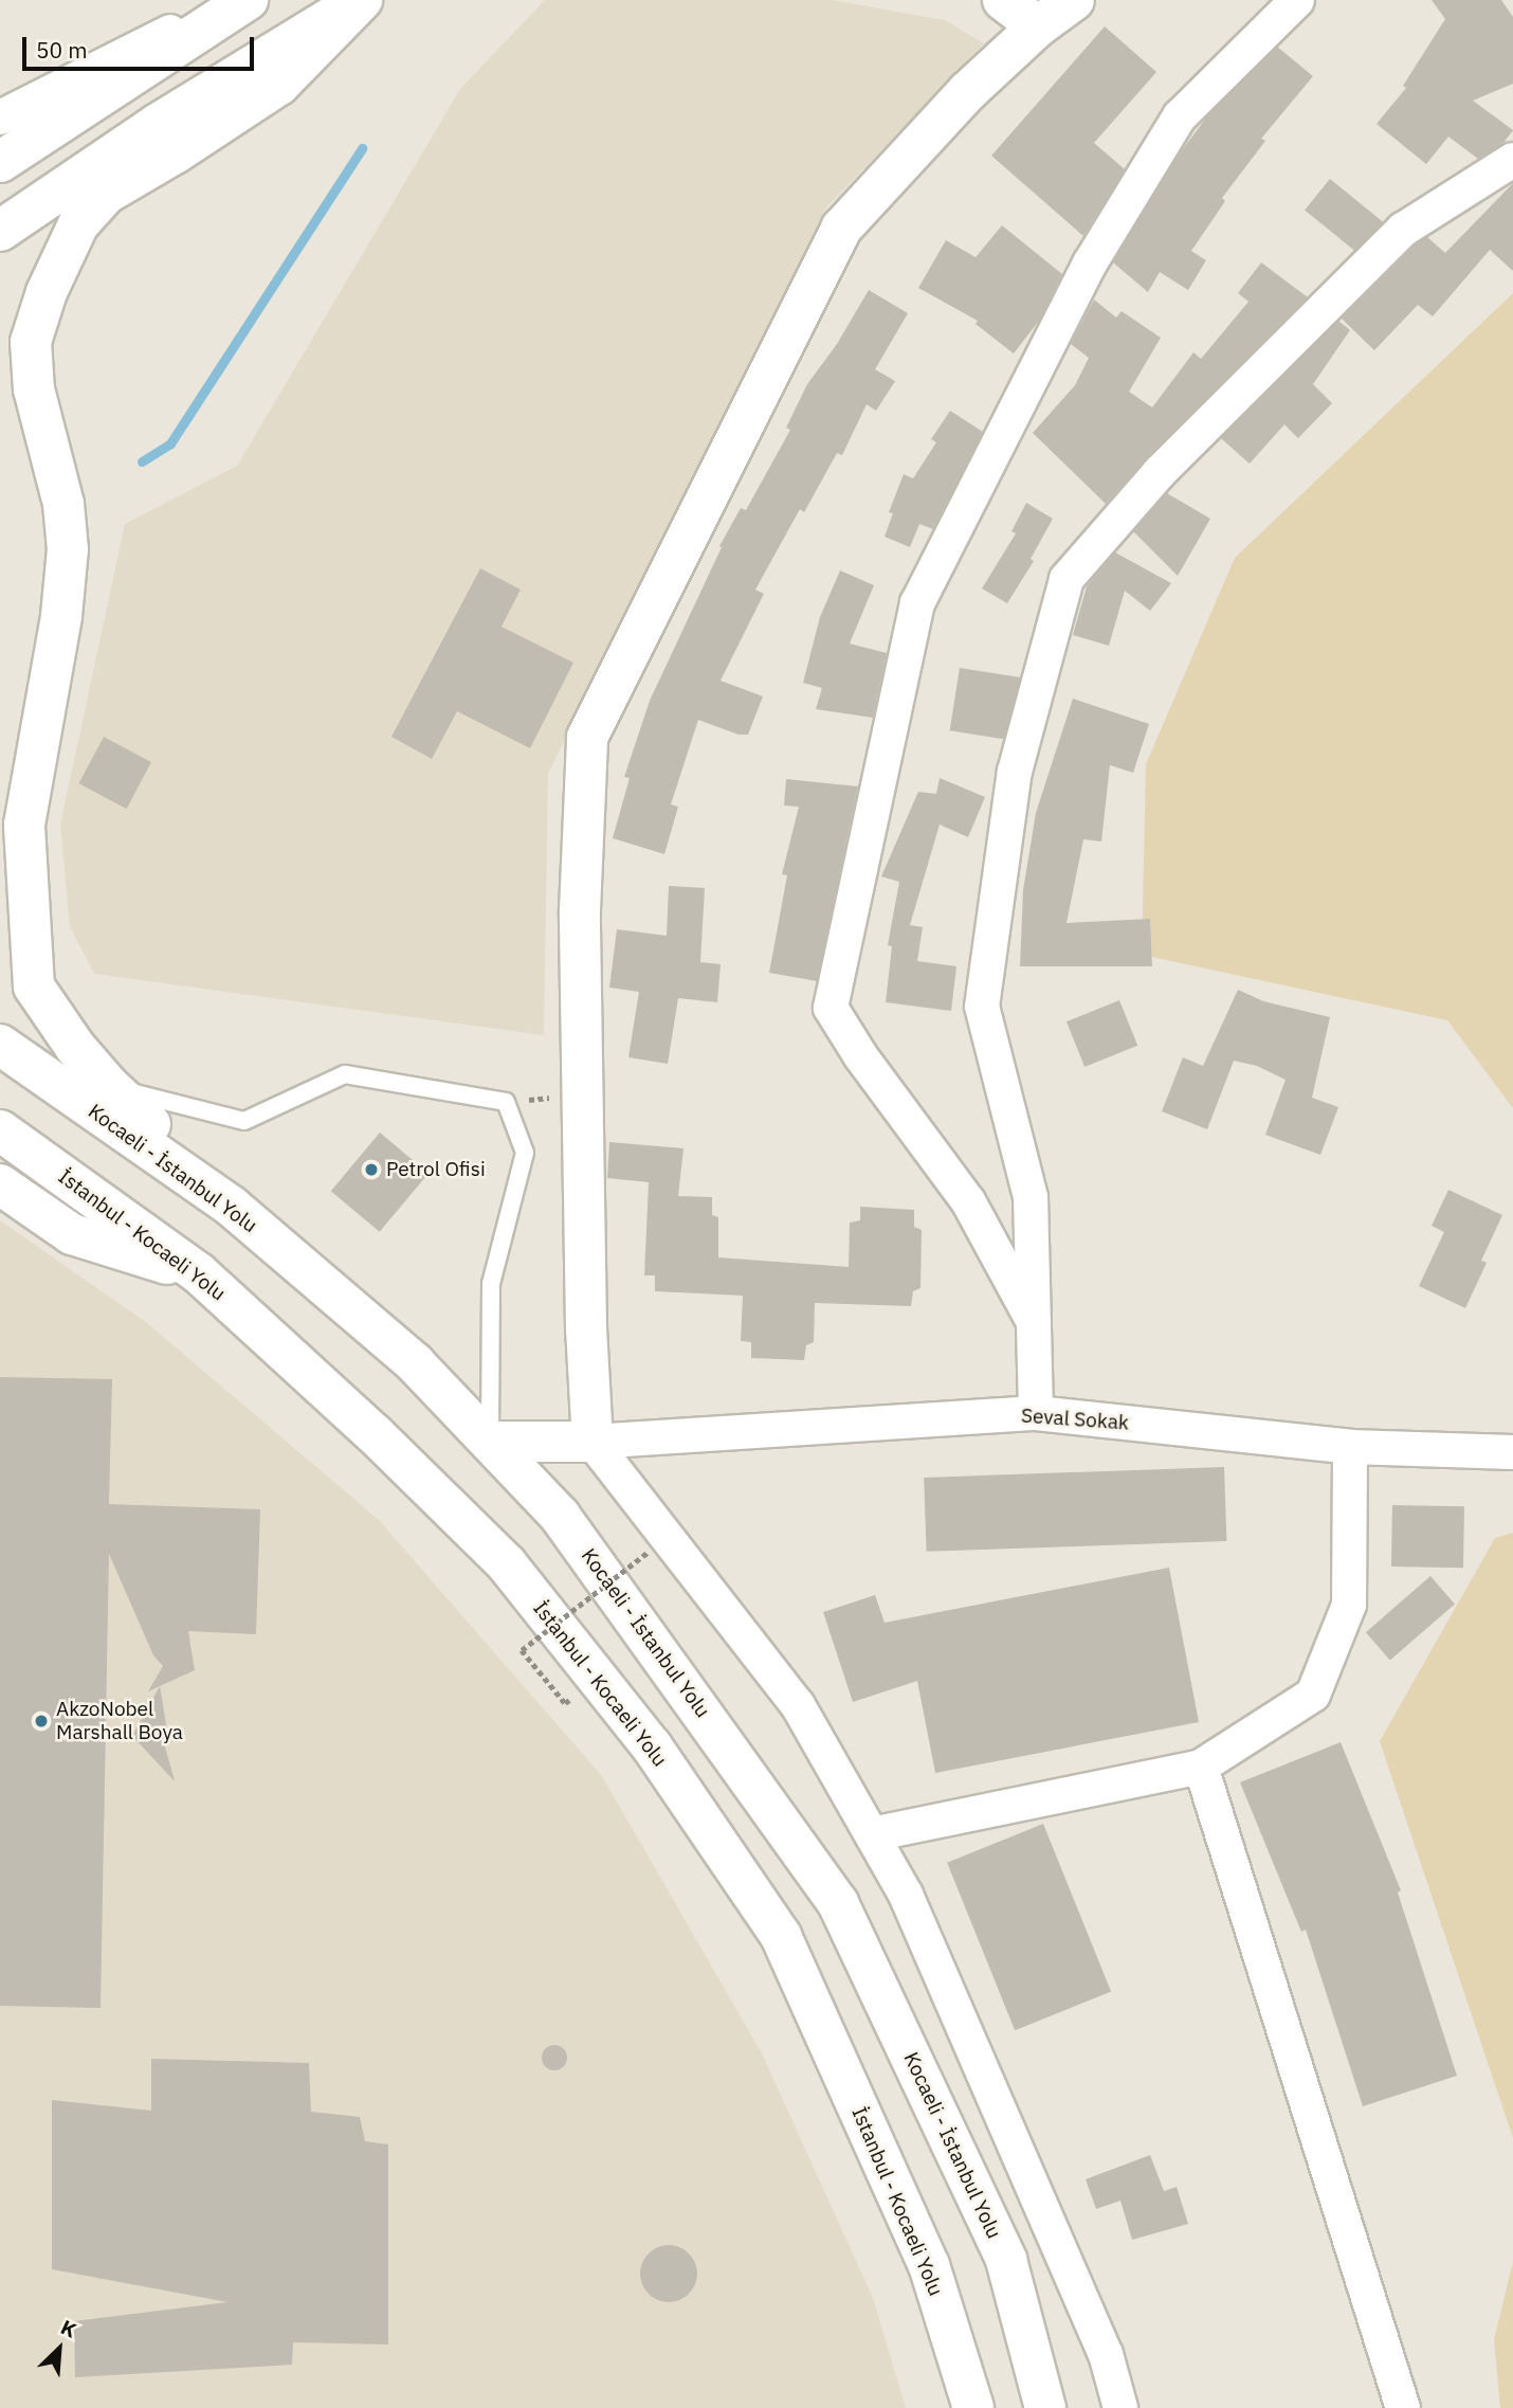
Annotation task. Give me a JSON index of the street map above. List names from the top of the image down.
{
  "streets": {
    "main road": ["Kocaeli - İstanbul Yolu", "İstanbul - Kocaeli Yolu"],
    "street": ["Seval Sokak"]
  },
  "places": ["Petrol Ofisi", "AkzoNobel Marshall Boya"],
  "scale_bar": "50 m",
  "north": "top right"
}
